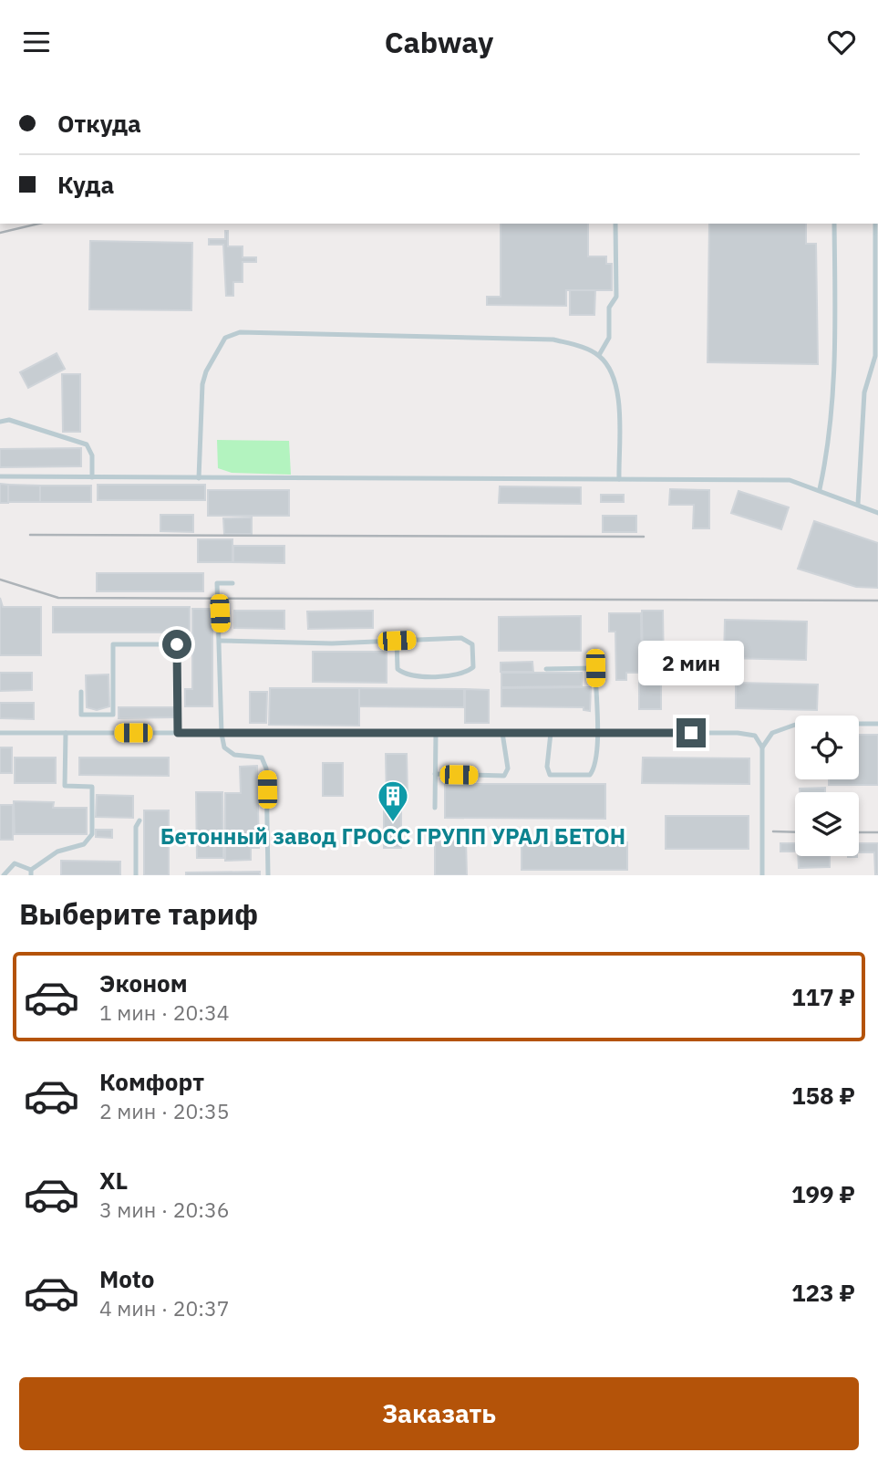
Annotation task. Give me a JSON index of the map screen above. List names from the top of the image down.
{
  "places": {
    "building": ["Бетонный завод ГРОСС ГРУПП УРАЛ БЕТОН"]
  },
  "page": {
    "header": "Cabway",
    "banner": ["Откуда", "Куда"],
    "bubble": "2 мин",
    "heading": "Выберите тариф",
    "list": [
      {
        "name": "Эконом",
        "note": "1 мин · 20:34",
        "value": "117 ₽"
      },
      {
        "name": "Комфорт",
        "note": "2 мин · 20:35",
        "value": "158 ₽"
      },
      {
        "name": "XL",
        "note": "3 мин · 20:36",
        "value": "199 ₽"
      },
      {
        "name": "Moto",
        "note": "4 мин · 20:37",
        "value": "123 ₽"
      }
    ],
    "buttons": "Заказать"
  }
}
